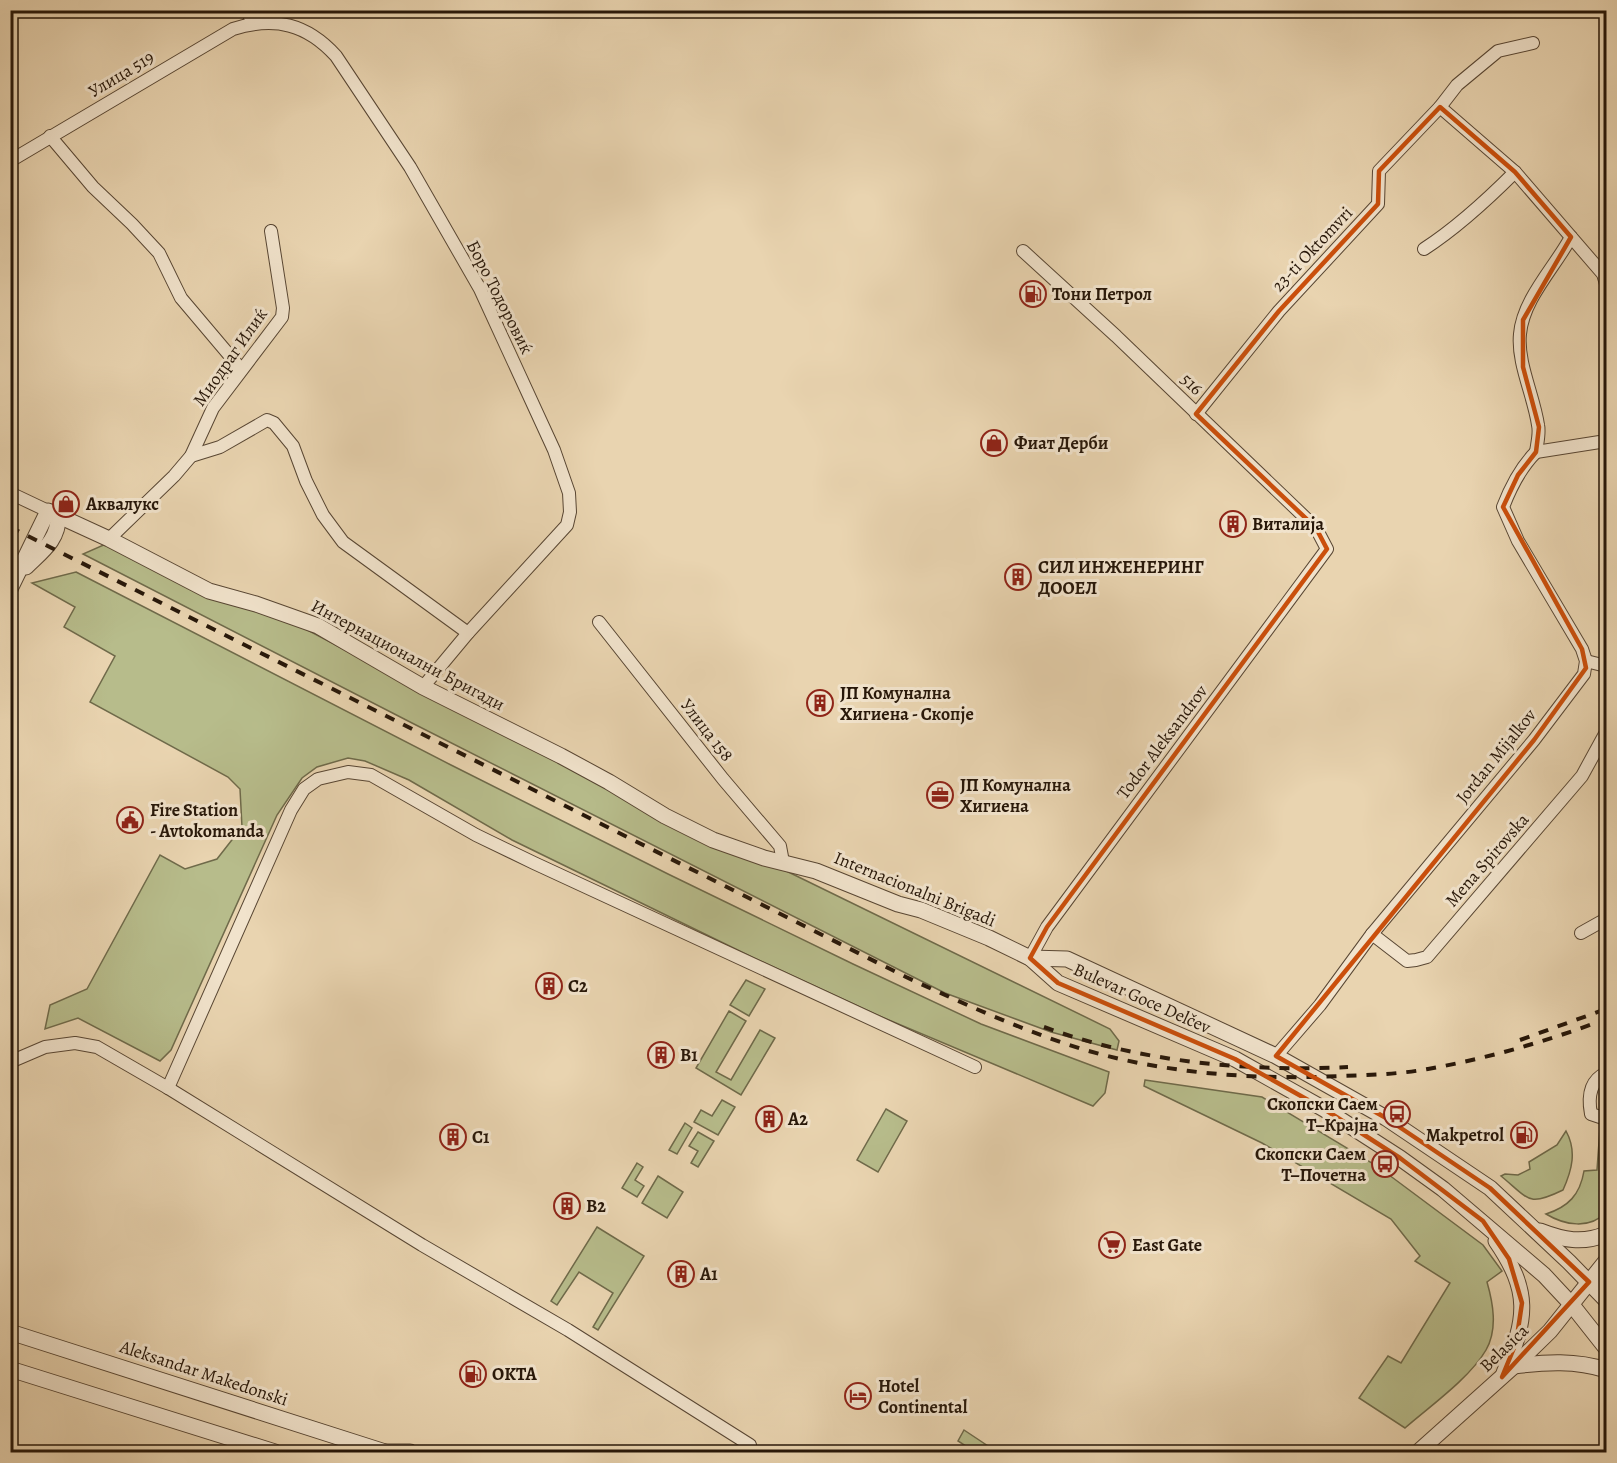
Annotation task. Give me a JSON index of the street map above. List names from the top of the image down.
{
  "streets": {
    "street": [
      "Улица 519",
      "23-ti Oktomvri",
      "Боро Тодоровиќ",
      "Миодраг Илиќ",
      "516",
      "Интернационални Бригади",
      "Улица 158",
      "Todor Aleksandrov",
      "Jordan Mijalkov",
      "Mena Spirovska",
      "Internacionalni Brigadi",
      "Bulevar Goce Delčev",
      "Belasica",
      "Aleksandar Makedonski"
    ]
  },
  "crossings": [
    ["Улица 519", "Боро Тодоровиќ"],
    ["23-ti Oktomvri", "516"],
    ["Боро Тодоровиќ", "Интернационални Бригади"],
    ["Миодраг Илиќ", "Интернационални Бригади"],
    ["516", "Todor Aleksandrov"],
    ["Интернационални Бригади", "Улица 158"],
    ["Интернационални Бригади", "Internacionalni Brigadi"],
    ["Улица 158", "Internacionalni Brigadi"],
    ["Todor Aleksandrov", "Internacionalni Brigadi"],
    ["Todor Aleksandrov", "Bulevar Goce Delčev"],
    ["Jordan Mijalkov", "Mena Spirovska"],
    ["Jordan Mijalkov", "Bulevar Goce Delčev"],
    ["Internacionalni Brigadi", "Bulevar Goce Delčev"],
    ["Bulevar Goce Delčev", "Belasica"]
  ],
  "places": {
    "fuel station": ["Тони Петрол", "Makpetrol", "OKTA"],
    "shop": ["Фиат Дерби", "Аквалукс"],
    "building": [
      "Виталија",
      "СИЛ ИНЖЕНЕРИНГ ДООЕЛ",
      "ЈП Комунална Хигиена - Скопје",
      "C2",
      "B1",
      "A2",
      "C1",
      "B2",
      "A1"
    ],
    "office": ["ЈП Комунална Хигиена"],
    "public building": ["Fire Station - Avtokomanda"],
    "bus stop": ["Скопски Саем Т–Крајна", "Скопски Саем Т–Почетна"],
    "supermarket": ["East Gate"],
    "hotel": ["Hotel Continental"]
  }
}
